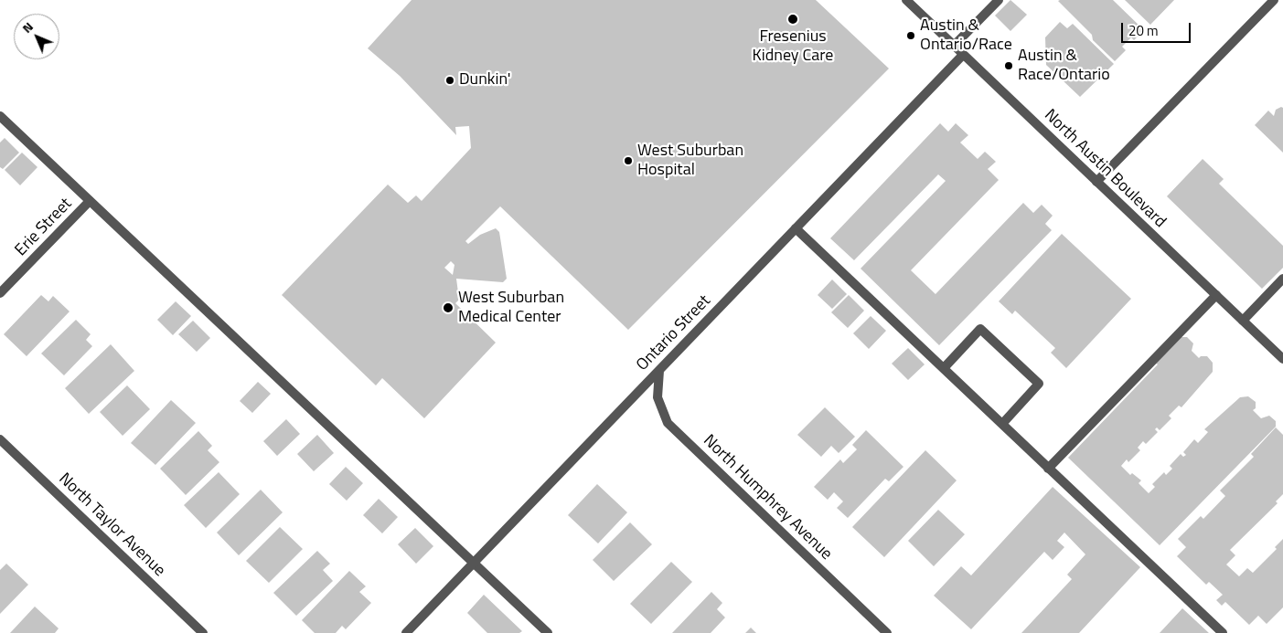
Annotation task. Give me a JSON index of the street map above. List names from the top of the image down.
{
  "streets": {
    "street": [
      "North Austin Boulevard",
      "Erie Street",
      "Ontario Street",
      "North Humphrey Avenue",
      "North Taylor Avenue"
    ]
  },
  "crossings": [
    ["North Austin Boulevard", "Ontario Street"],
    ["Ontario Street", "North Humphrey Avenue"]
  ],
  "places": [
    "Fresenius Kidney Care",
    "Austin & Ontario/Race",
    "Austin & Race/Ontario",
    "Dunkin'",
    "West Suburban Hospital",
    "West Suburban Medical Center"
  ],
  "scale_bar": "20 m",
  "north": "top left"
}
